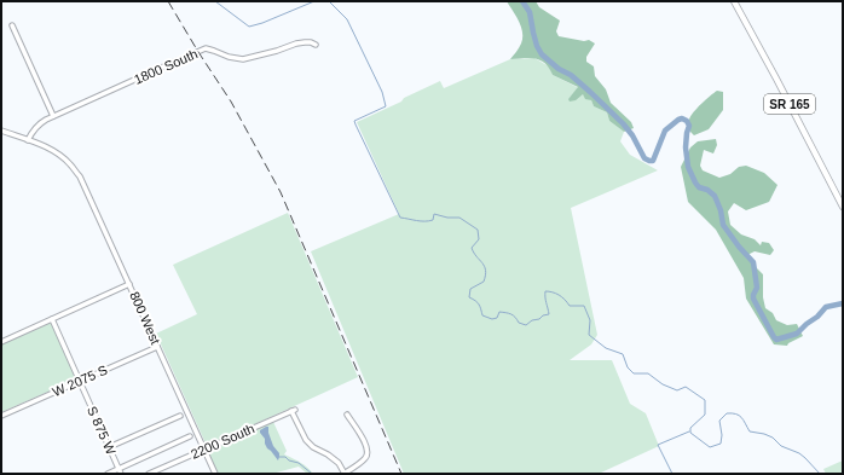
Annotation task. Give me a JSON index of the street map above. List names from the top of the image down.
{
  "streets": {
    "main road": ["SR 165"],
    "street": [
      "1800 South",
      "800 West",
      "W 2075 S",
      "S 875 W",
      "2200 South"
    ]
  },
  "crossings": [
    ["1800 South", "800 West"],
    ["800 West", "W 2075 S"],
    ["800 West", "2200 South"],
    ["W 2075 S", "S 875 W"]
  ]
}
